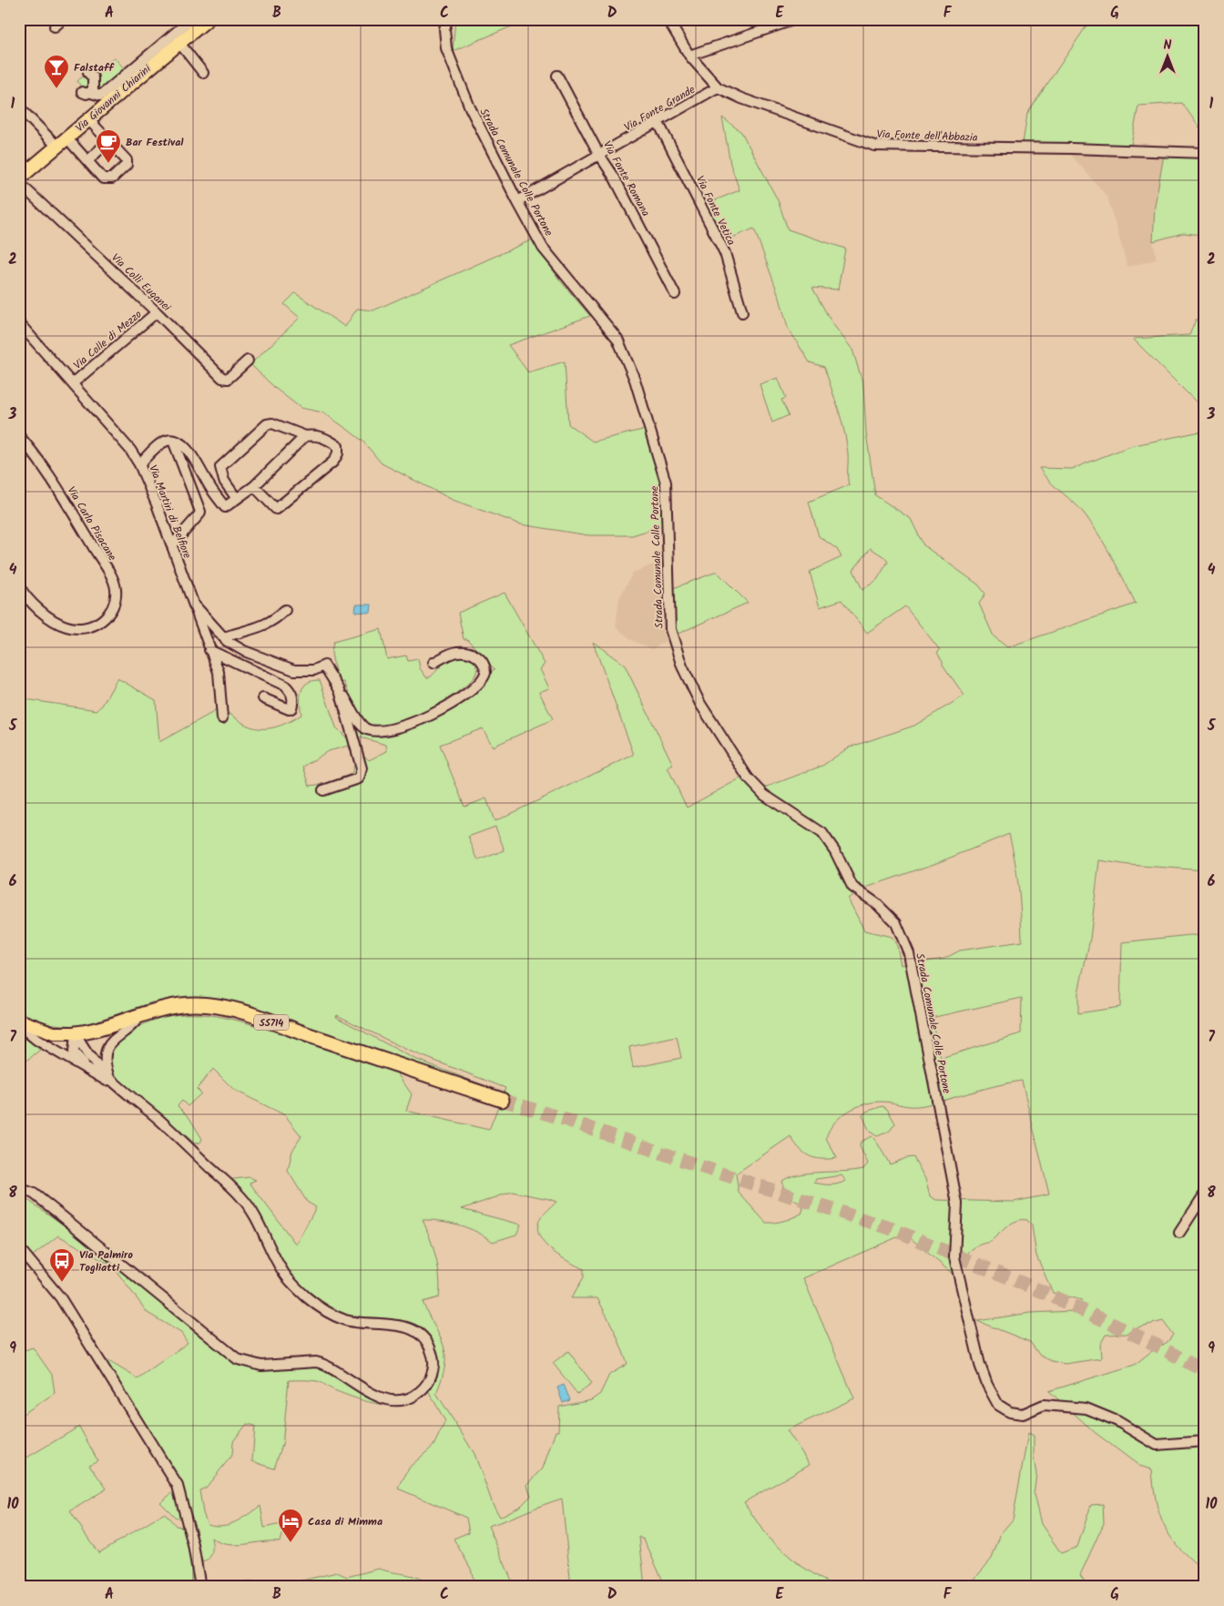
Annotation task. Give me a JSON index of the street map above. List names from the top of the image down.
{
  "streets": {
    "highway": ["SS714"],
    "main road": ["Via Giovanni Chiarini"],
    "street": [
      "Via Fonte Grande",
      "Via Fonte dell'Abbazia",
      "Strada Comunale Colle Portone",
      "Via Fonte Romana",
      "Via Fonte Vetica",
      "Via Colli Euganei",
      "Via Colle di Mezzo",
      "Via Martiri di Belfiore",
      "Via Carlo Pisacane"
    ]
  },
  "crossings": [
    ["Via Fonte Grande", "Via Fonte dell'Abbazia"],
    ["Via Fonte Grande", "Strada Comunale Colle Portone"],
    ["Via Fonte Grande", "Via Fonte Romana"],
    ["Via Fonte Grande", "Via Fonte Vetica"],
    ["Via Colli Euganei", "Via Colle di Mezzo"],
    ["Via Colle di Mezzo", "Via Martiri di Belfiore"]
  ],
  "places": {
    "bar": ["Falstaff"],
    "cafe": ["Bar Festival"],
    "bus stop": ["Via Palmiro Togliatti"],
    "hotel": ["Casa di Mimma"]
  },
  "north": "top",
  "grid": {
    "columns": [
      "A",
      "B",
      "C",
      "D",
      "E",
      "F",
      "G"
    ],
    "rows": [
      "1",
      "2",
      "3",
      "4",
      "5",
      "6",
      "7",
      "8",
      "9",
      "10"
    ]
  }
}
